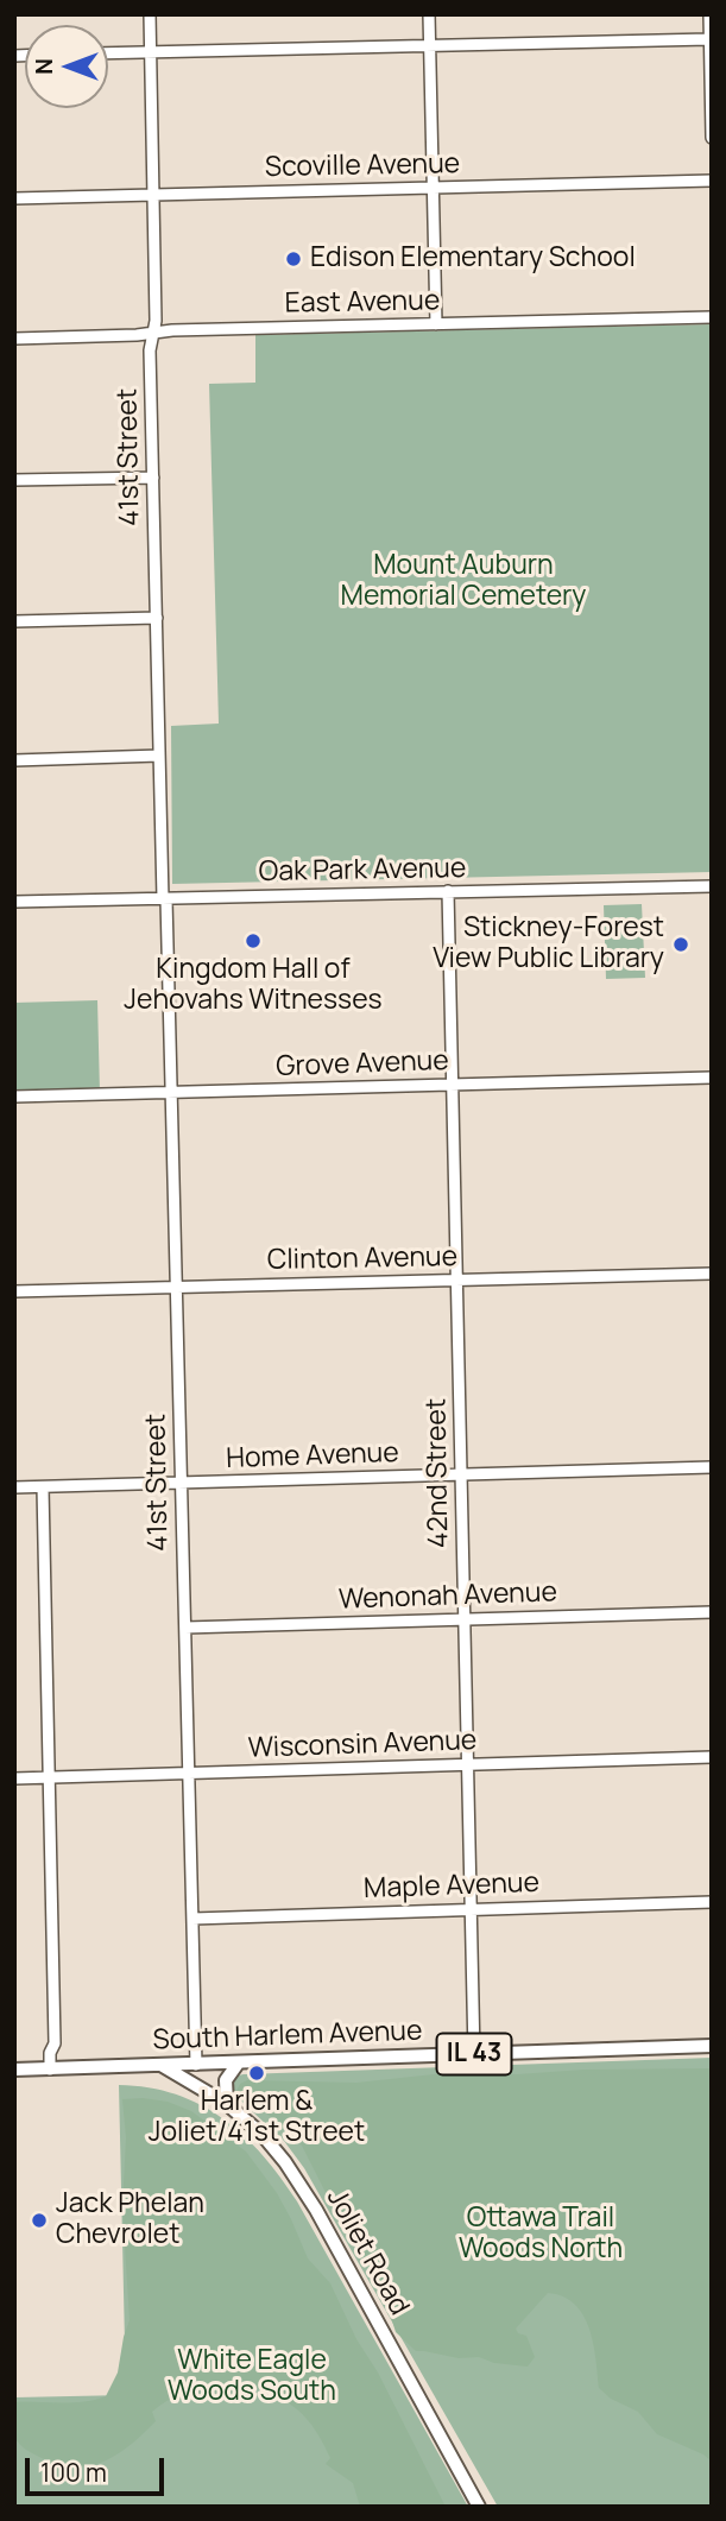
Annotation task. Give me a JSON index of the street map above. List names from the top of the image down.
{
  "streets": {
    "main road": ["South Harlem Avenue", "IL 43", "Joliet Road"],
    "street": [
      "Scoville Avenue",
      "East Avenue",
      "41st Street",
      "Oak Park Avenue",
      "Grove Avenue",
      "Clinton Avenue",
      "Home Avenue",
      "42nd Street",
      "Wenonah Avenue",
      "Wisconsin Avenue",
      "Maple Avenue"
    ]
  },
  "crossings": [
    ["Scoville Avenue", "41st Street"],
    ["East Avenue", "41st Street"],
    ["41st Street", "Oak Park Avenue"],
    ["41st Street", "Grove Avenue"],
    ["41st Street", "Clinton Avenue"],
    ["41st Street", "Home Avenue"],
    ["41st Street", "Wenonah Avenue"],
    ["41st Street", "Wisconsin Avenue"],
    ["41st Street", "Maple Avenue"],
    ["41st Street", "South Harlem Avenue"],
    ["Oak Park Avenue", "42nd Street"],
    ["Grove Avenue", "42nd Street"],
    ["Clinton Avenue", "42nd Street"],
    ["Home Avenue", "42nd Street"],
    ["42nd Street", "Wenonah Avenue"],
    ["42nd Street", "Wisconsin Avenue"],
    ["42nd Street", "Maple Avenue"],
    ["42nd Street", "South Harlem Avenue"],
    ["South Harlem Avenue", "Joliet Road"]
  ],
  "parks": ["Mount Auburn Memorial Cemetery", "Ottawa Trail Woods North", "White Eagle Woods South"],
  "places": [
    "Edison Elementary School",
    "Kingdom Hall of Jehovahs Witnesses",
    "Stickney-Forest View Public Library",
    "Harlem & Joliet/41st Street",
    "Jack Phelan Chevrolet"
  ],
  "scale_bar": "100 m",
  "north": "left"
}
